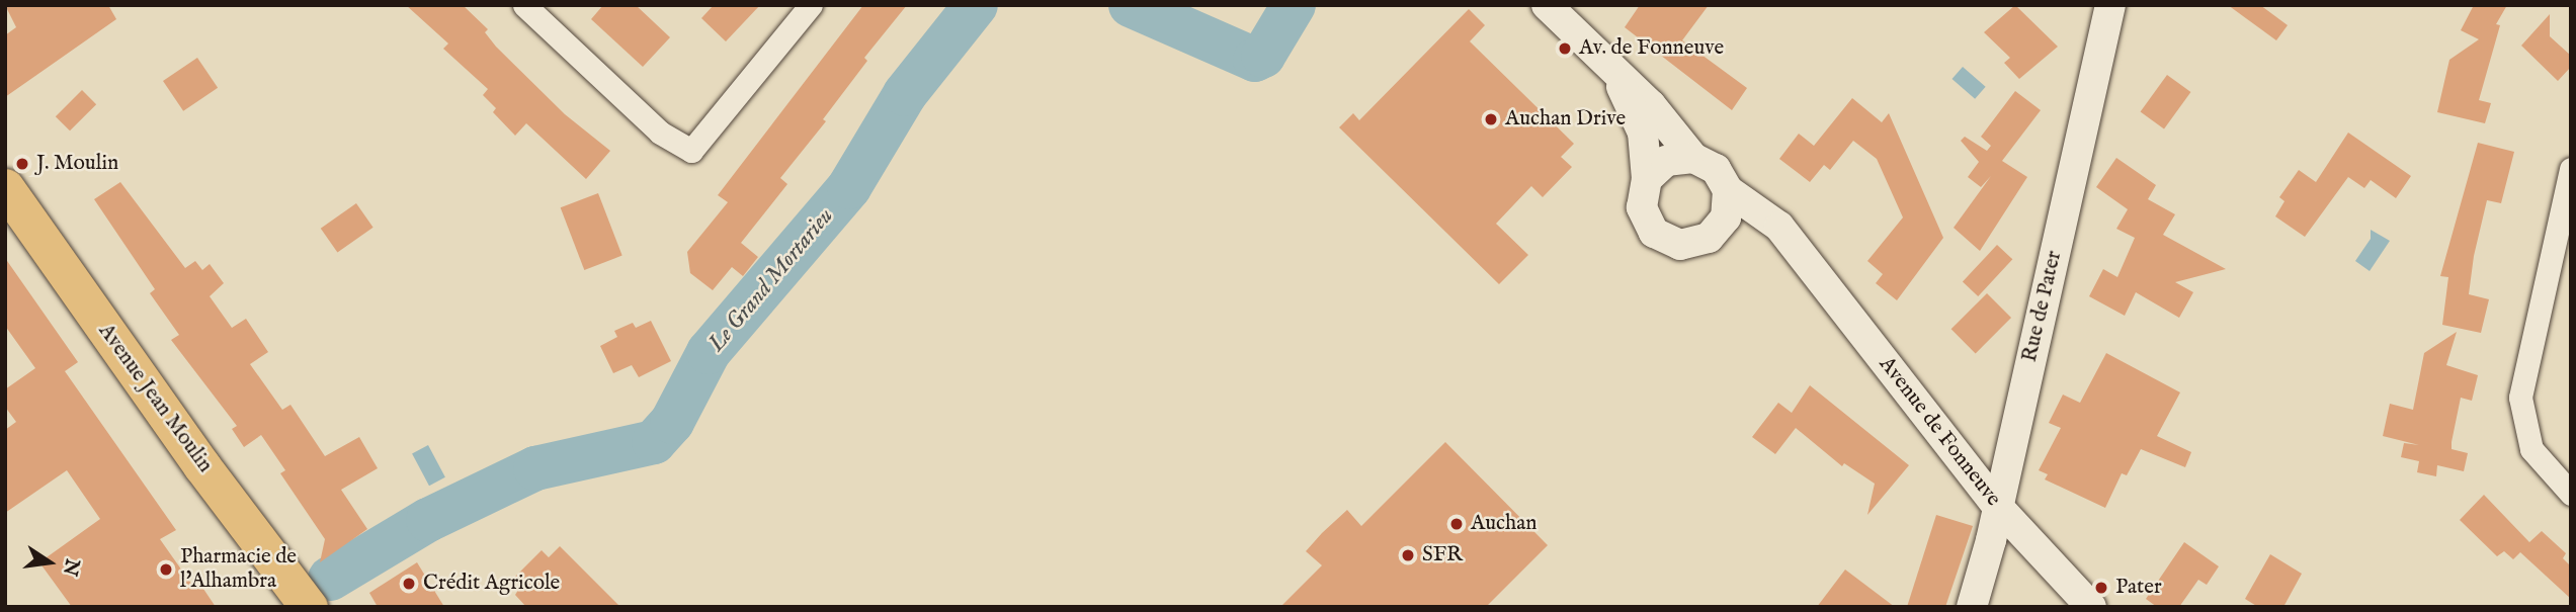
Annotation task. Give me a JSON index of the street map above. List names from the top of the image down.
{
  "streets": {
    "main road": ["Avenue Jean Moulin"],
    "street": ["Rue de Pater", "Avenue de Fonneuve"]
  },
  "crossings": [
    ["Rue de Pater", "Avenue de Fonneuve"]
  ],
  "water": ["Le Grand Mortarieu"],
  "places": [
    "Av. de Fonneuve",
    "Auchan Drive",
    "J. Moulin",
    "Auchan",
    "SFR",
    "Pharmacie de l'Alhambra",
    "Crédit Agricole",
    "Pater"
  ],
  "north": "right"
}
